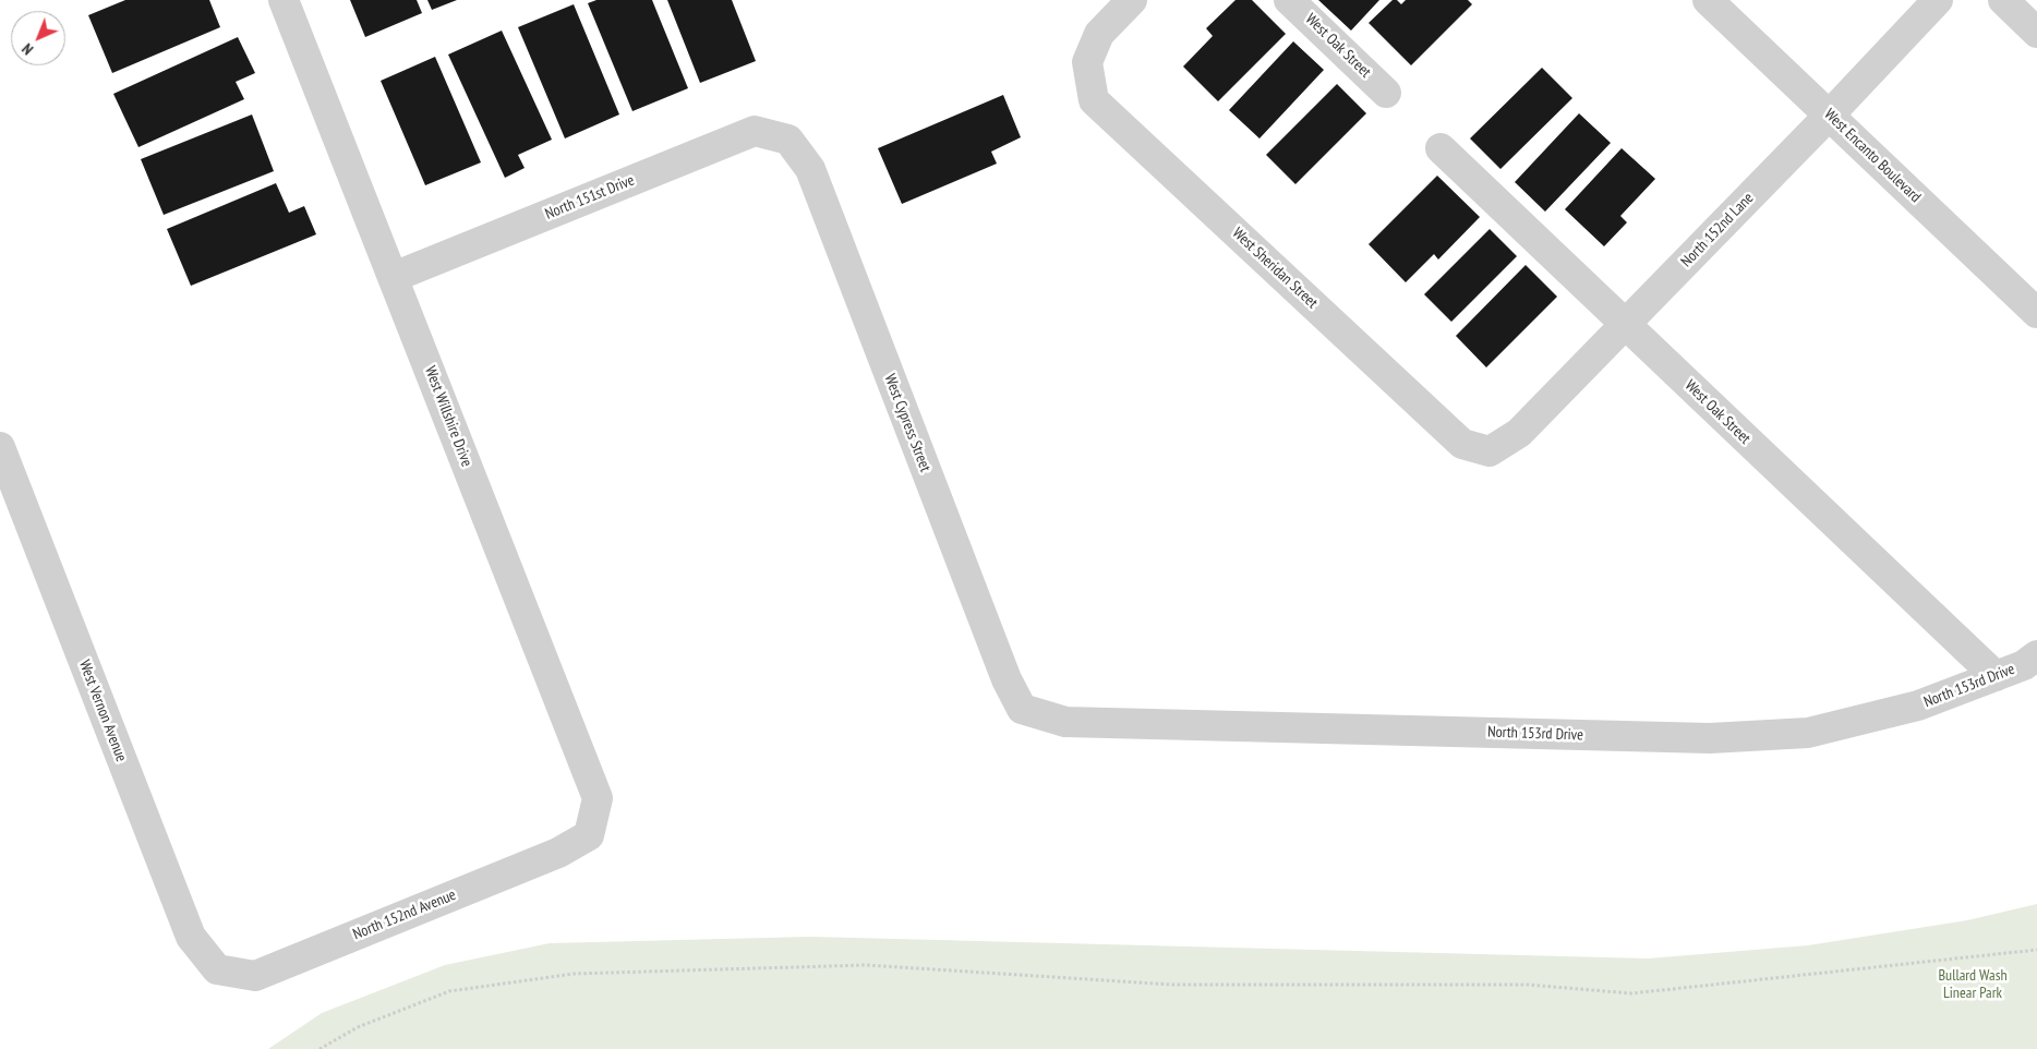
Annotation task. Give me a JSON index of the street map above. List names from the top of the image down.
{
  "streets": {
    "street": [
      "West Oak Street",
      "West Encanto Boulevard",
      "North 151st Drive",
      "North 152nd Lane",
      "West Sheridan Street",
      "West Willshire Drive",
      "West Cypress Street",
      "North 153rd Drive",
      "West Vernon Avenue",
      "North 152nd Avenue"
    ]
  },
  "crossings": [
    ["West Oak Street", "North 152nd Lane"],
    ["West Oak Street", "North 153rd Drive"],
    ["West Encanto Boulevard", "North 152nd Lane"],
    ["North 151st Drive", "West Willshire Drive"],
    ["North 151st Drive", "West Cypress Street"],
    ["North 152nd Lane", "West Sheridan Street"],
    ["West Willshire Drive", "North 152nd Avenue"],
    ["West Cypress Street", "North 153rd Drive"],
    ["West Vernon Avenue", "North 152nd Avenue"]
  ],
  "parks": ["Bullard Wash Linear Park"],
  "north": "bottom left"
}
